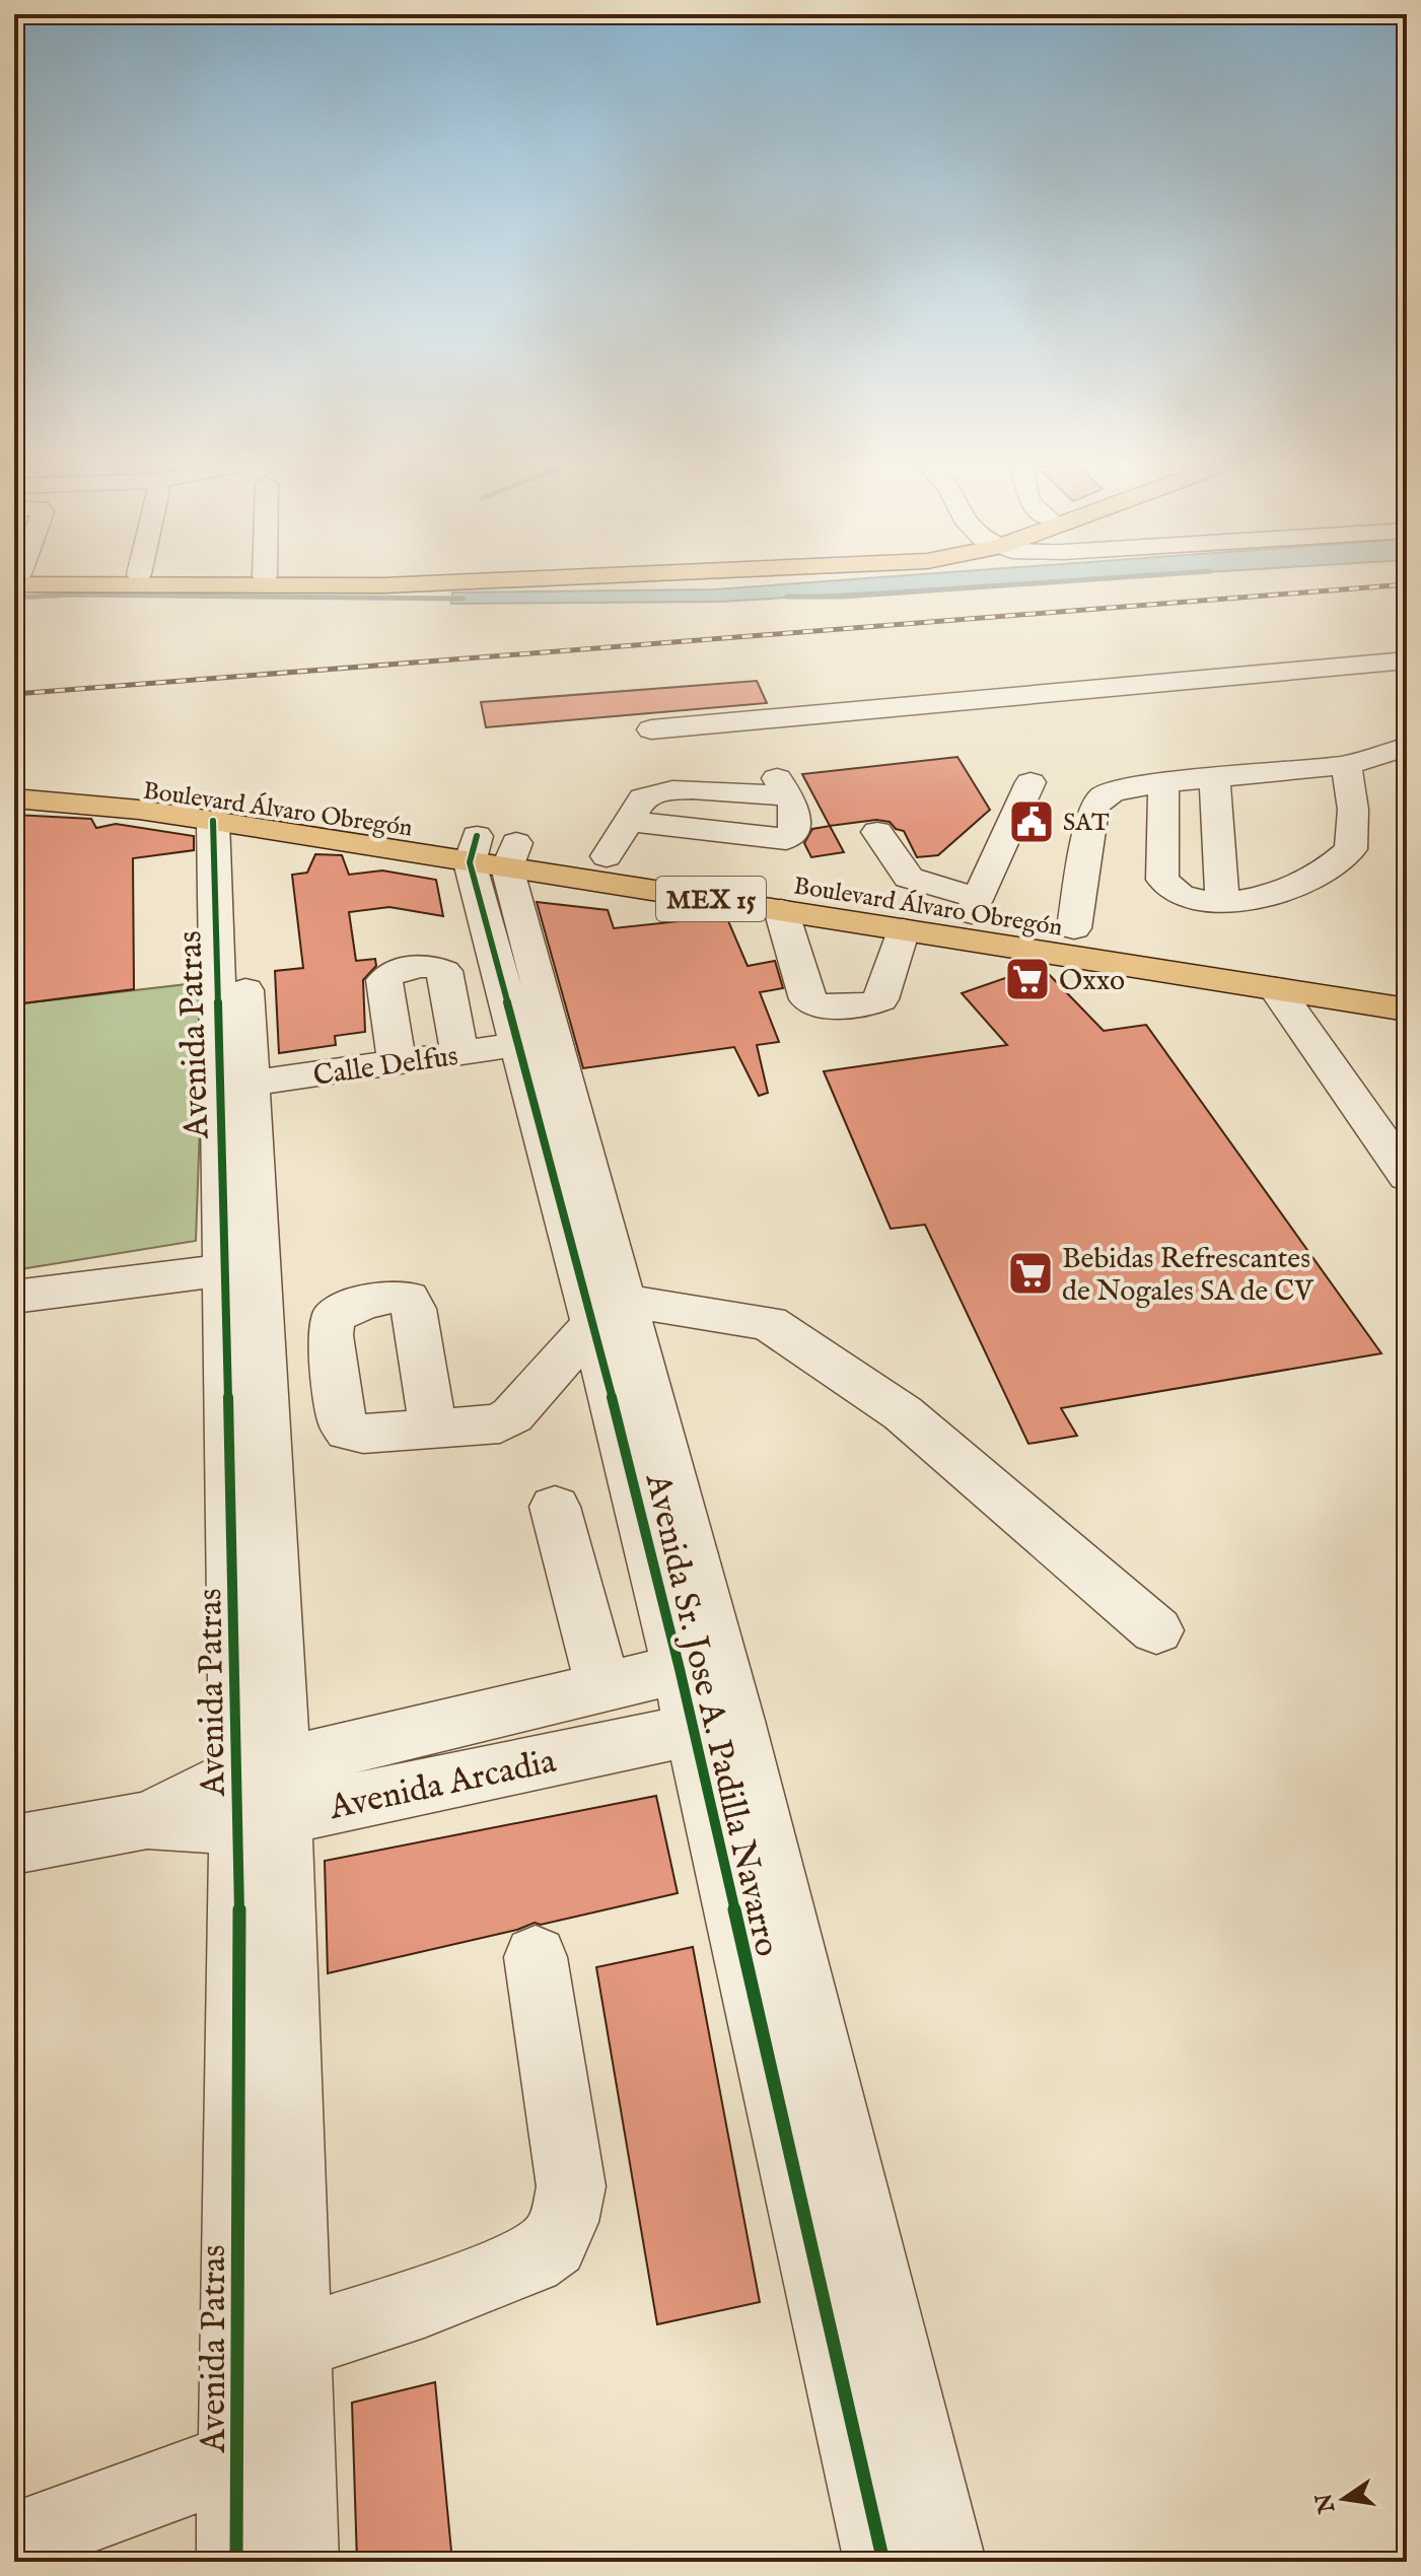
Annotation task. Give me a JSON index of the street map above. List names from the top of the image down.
{
  "streets": {
    "main road": ["Boulevard Álvaro Obregón", "MEX 15"],
    "street": [
      "Avenida Patras",
      "Calle Delfus",
      "Avenida Sr. Jose A. Padilla Navarro",
      "Avenida Arcadia"
    ]
  },
  "crossings": [
    ["Boulevard Álvaro Obregón", "Avenida Patras"],
    ["Boulevard Álvaro Obregón", "Avenida Sr. Jose A. Padilla Navarro"],
    ["Avenida Patras", "Calle Delfus"],
    ["Avenida Patras", "Avenida Arcadia"],
    ["Calle Delfus", "Avenida Sr. Jose A. Padilla Navarro"],
    ["Avenida Sr. Jose A. Padilla Navarro", "Avenida Arcadia"]
  ],
  "places": {
    "public building": ["SAT"],
    "supermarket": ["Oxxo", "Bebidas Refrescantes de Nogales SA de CV"]
  },
  "north": "left"
}
